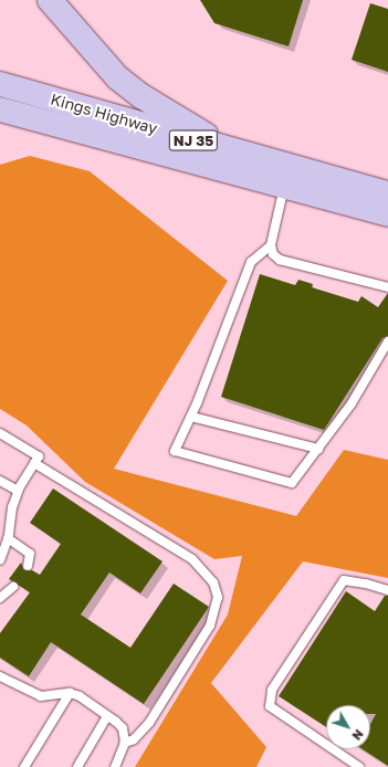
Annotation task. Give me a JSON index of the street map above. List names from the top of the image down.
{
  "streets": {
    "main road": ["Kings Highway", "NJ 35"]
  },
  "north": "bottom right"
}
